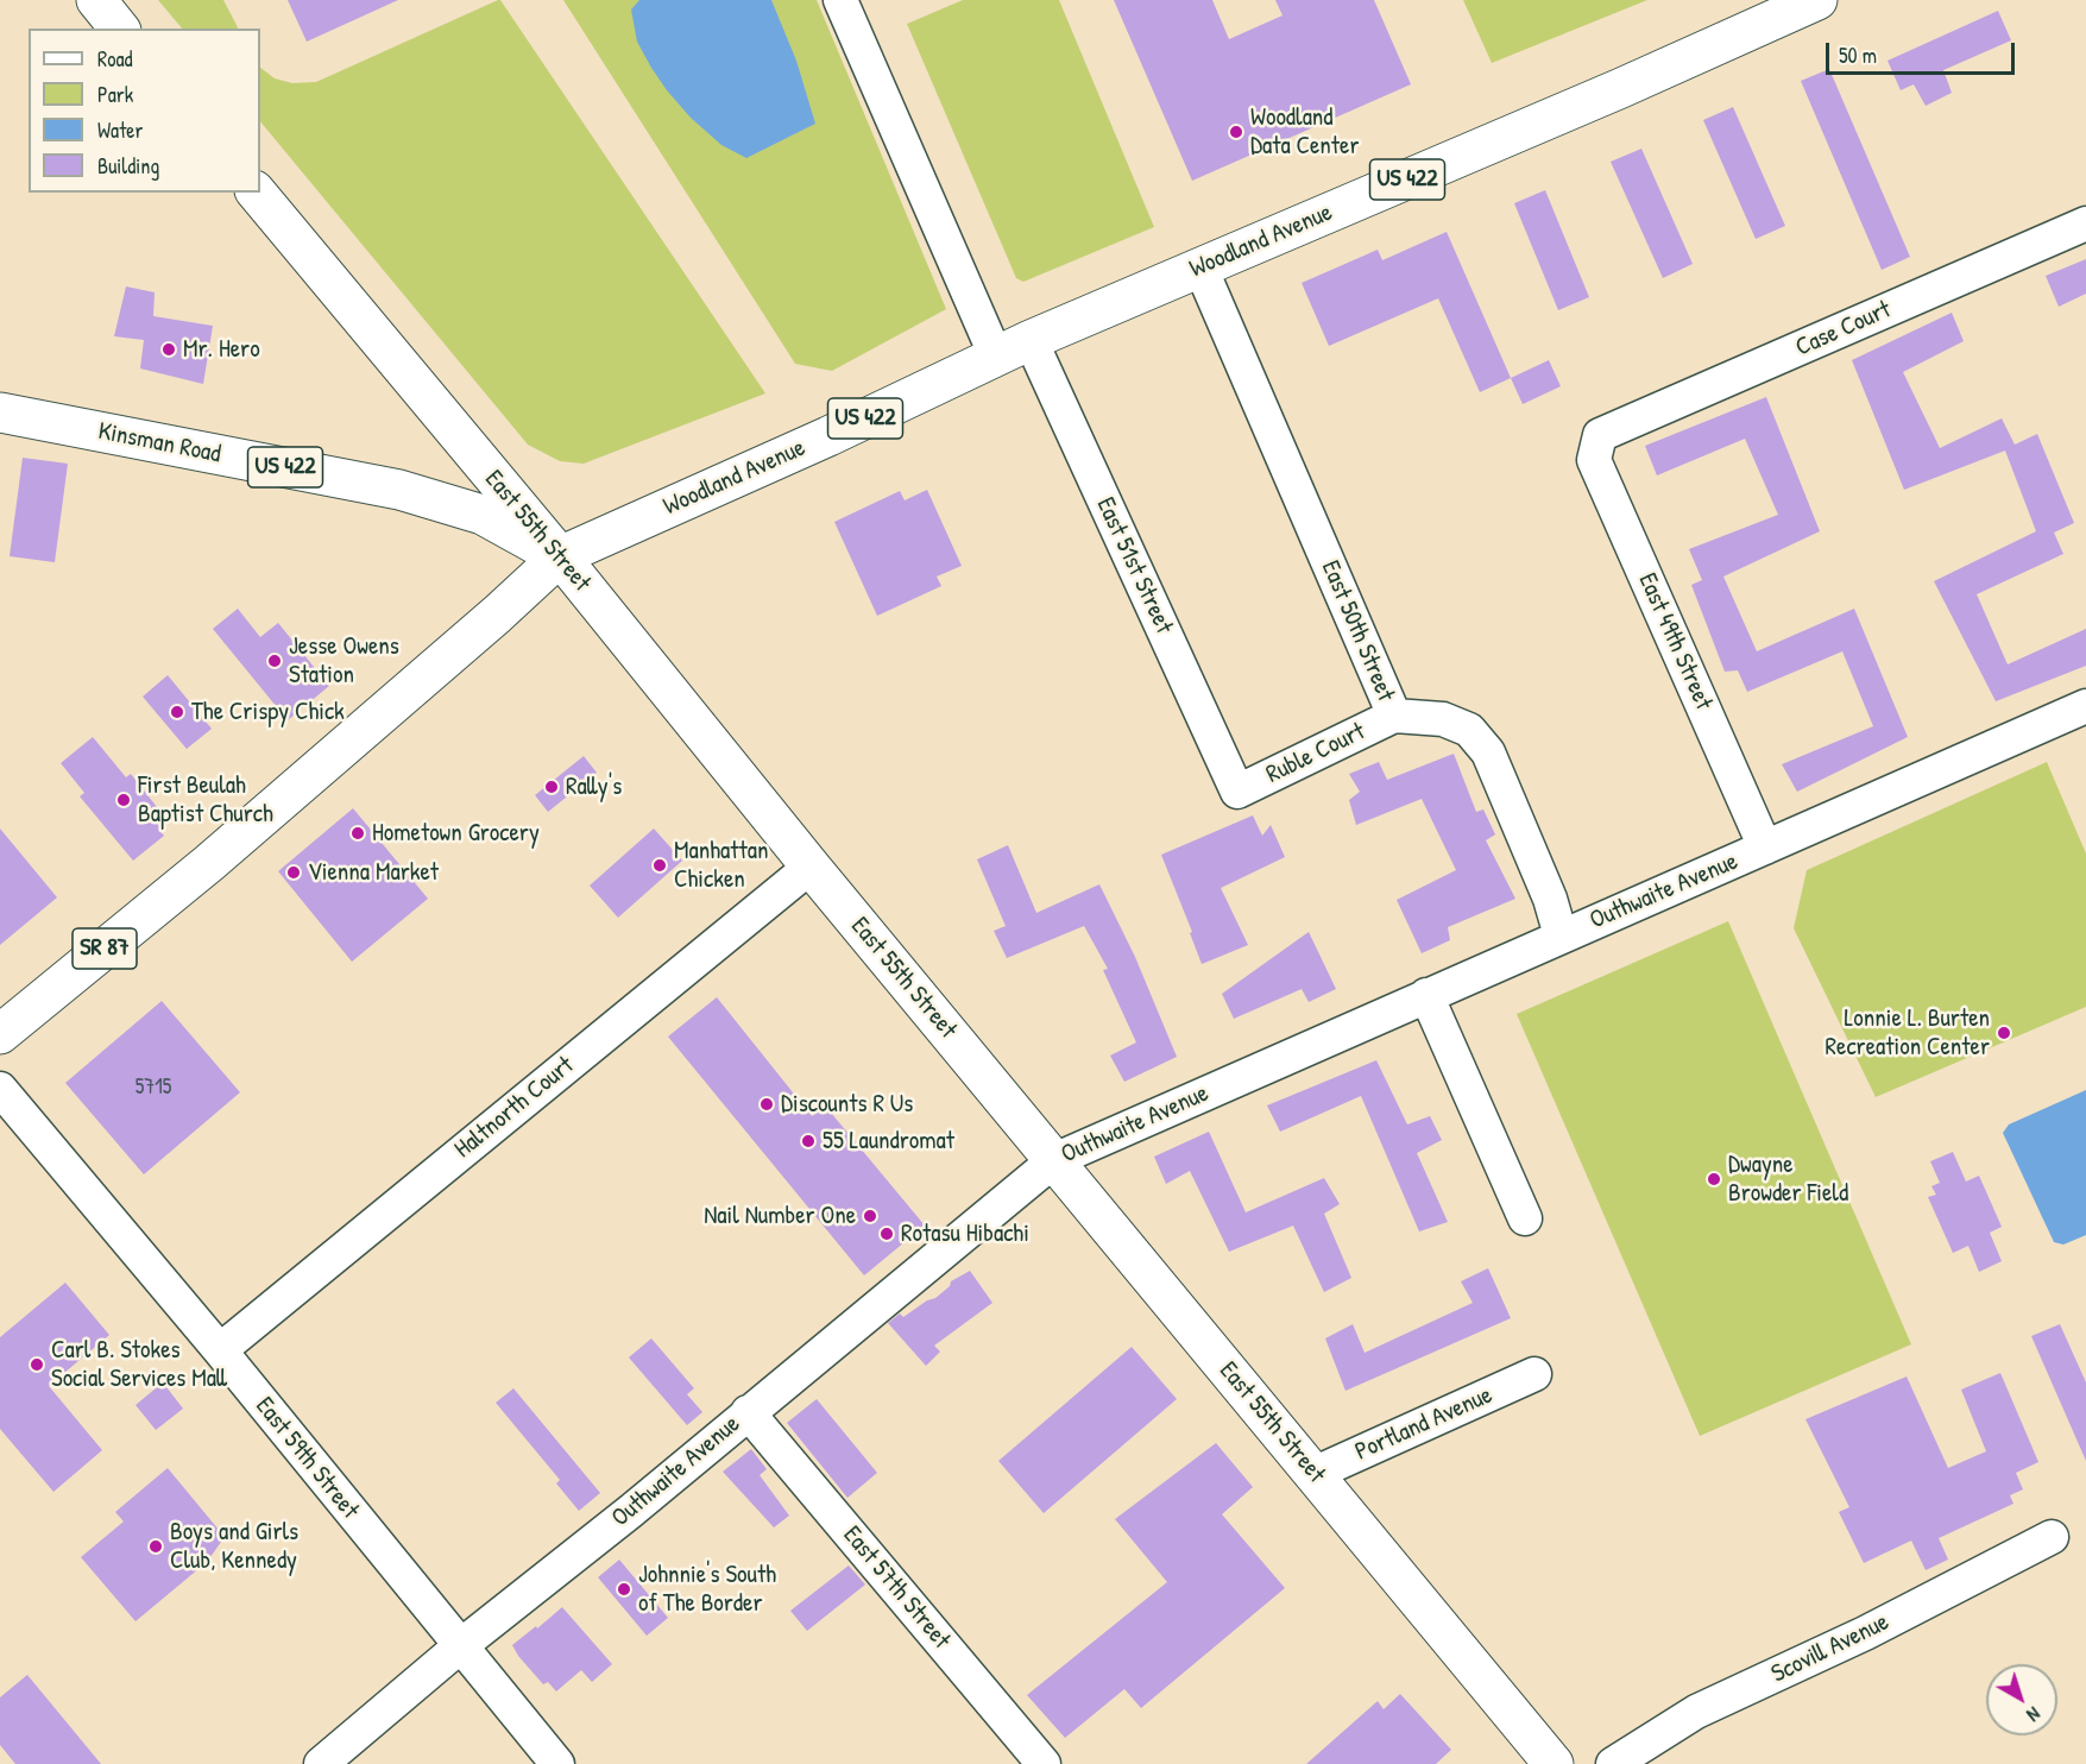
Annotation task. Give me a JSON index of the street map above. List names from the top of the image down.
{
  "streets": {
    "main road": [
      "US 422",
      "Woodland Avenue",
      "Kinsman Road",
      "East 55th Street",
      "SR 87"
    ],
    "street": [
      "Case Court",
      "East 51st Street",
      "East 50th Street",
      "East 49th Street",
      "Ruble Court",
      "Outhwaite Avenue",
      "Haltnorth Court",
      "Portland Avenue",
      "East 59th Street",
      "East 57th Street",
      "Scovill Avenue"
    ]
  },
  "crossings": [
    ["Woodland Avenue", "Kinsman Road"],
    ["Woodland Avenue", "East 55th Street"],
    ["Woodland Avenue", "East 51st Street"],
    ["Woodland Avenue", "East 50th Street"],
    ["Case Court", "East 49th Street"],
    ["Kinsman Road", "East 55th Street"],
    ["East 55th Street", "Outhwaite Avenue"],
    ["East 55th Street", "Haltnorth Court"],
    ["East 55th Street", "Portland Avenue"],
    ["East 51st Street", "Ruble Court"],
    ["East 50th Street", "Ruble Court"],
    ["East 50th Street", "Outhwaite Avenue"],
    ["East 49th Street", "Outhwaite Avenue"],
    ["Outhwaite Avenue", "East 59th Street"],
    ["Outhwaite Avenue", "East 57th Street"],
    ["Haltnorth Court", "East 59th Street"]
  ],
  "places": [
    "Woodland Data Center",
    "Mr. Hero",
    "Jesse Owens Station",
    "The Crispy Chick",
    "Rally's",
    "First Beulah Baptist Church",
    "Hometown Grocery",
    "Manhattan Chicken",
    "Vienna Market",
    "Lonnie L. Burten Recreation Center",
    "Discounts R Us",
    "55 Laundromat",
    "Dwayne Browder Field",
    "Nail Number One",
    "Rotasu Hibachi",
    "Carl B. Stokes Social Services Mall",
    "Boys and Girls Club, Kennedy",
    "Johnnie's South of The Border"
  ],
  "house_numbers": ["5715"],
  "legend": [
    "Road",
    "Park",
    "Water",
    "Building"
  ],
  "scale_bar": "50 m",
  "north": "bottom right"
}
